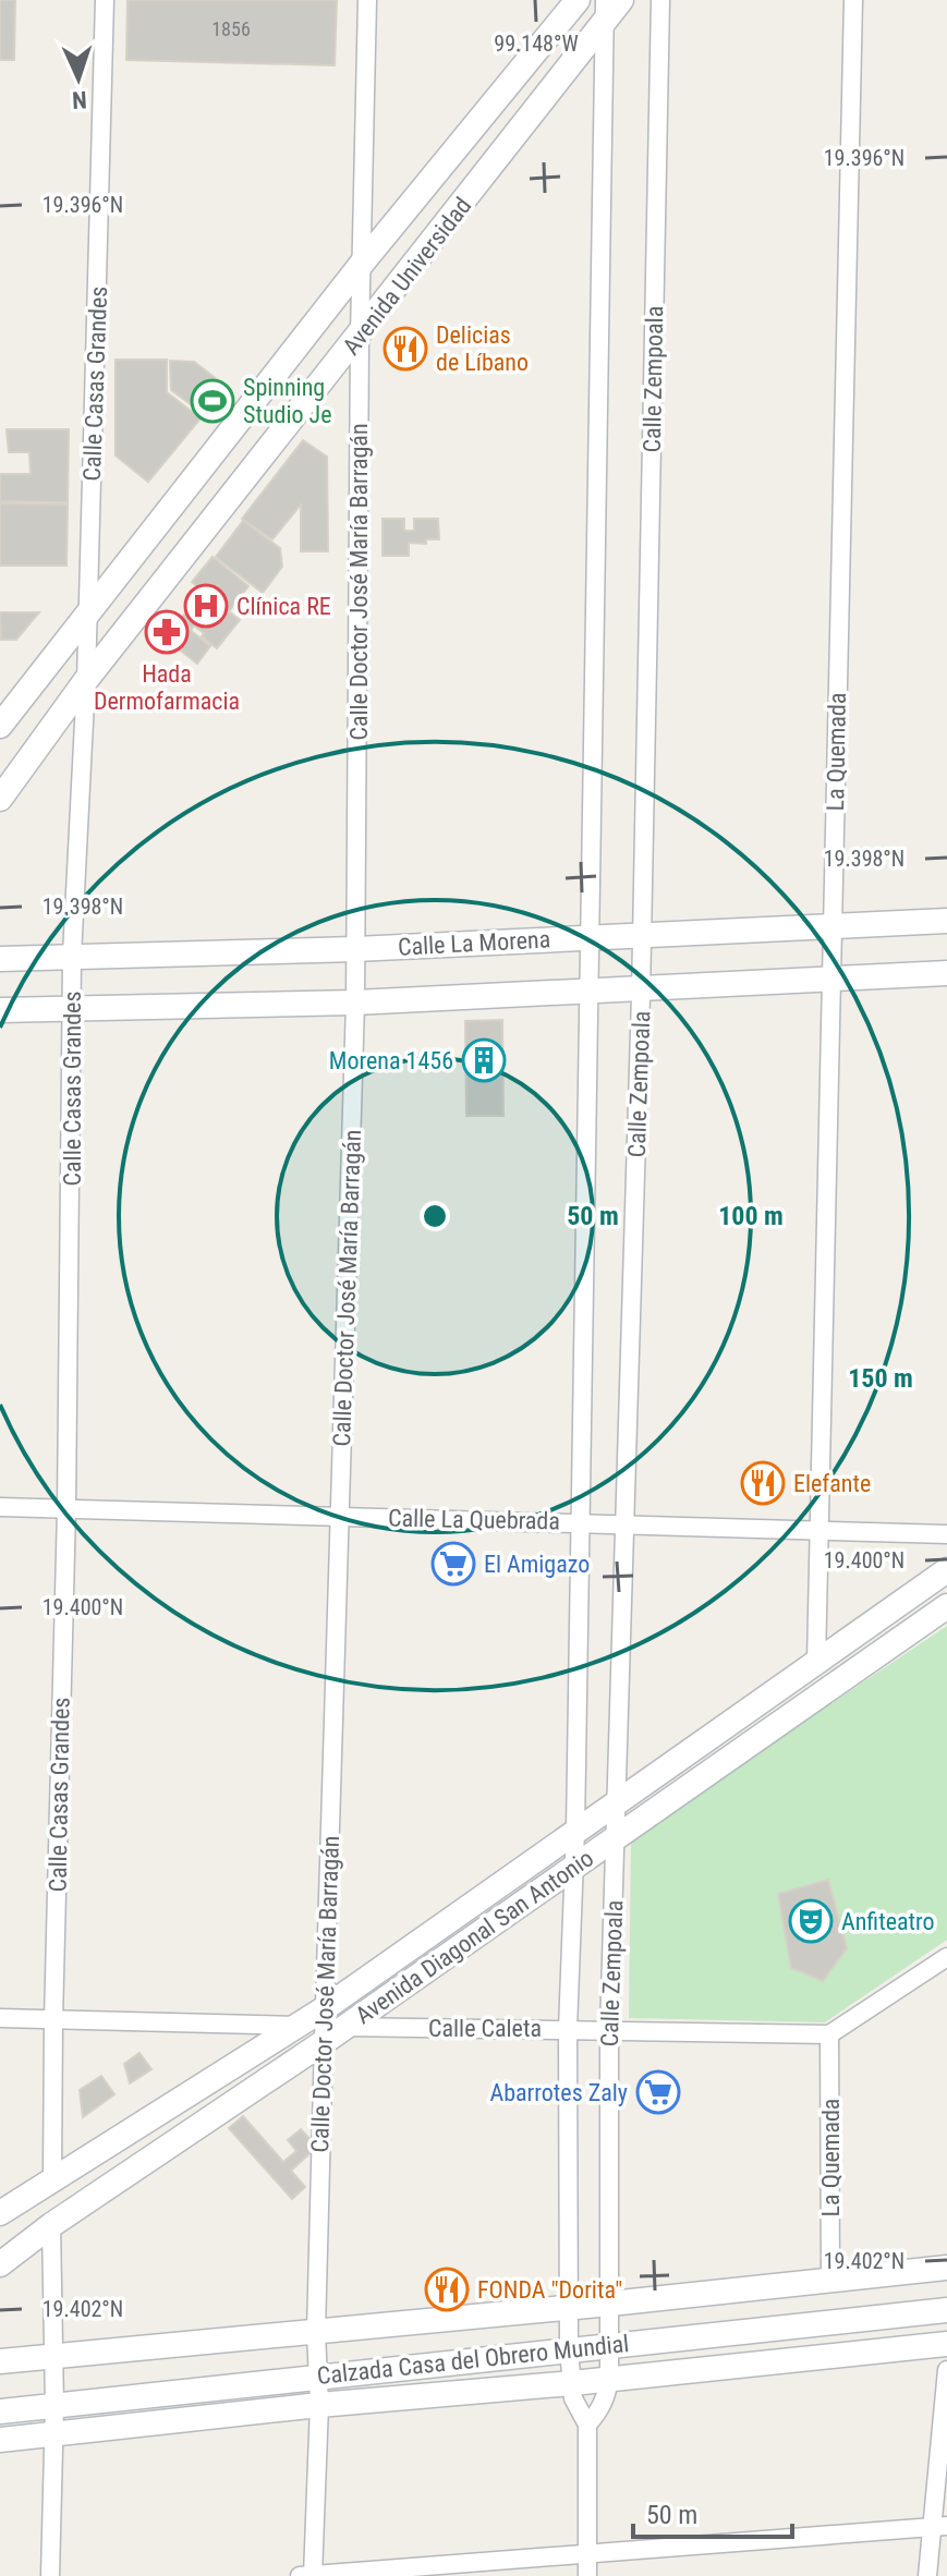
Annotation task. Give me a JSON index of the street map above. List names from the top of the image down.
{
  "streets": {
    "street": [
      "Avenida Universidad",
      "Calle Zempoala",
      "Calle Casas Grandes",
      "Calle Doctor José María Barragán",
      "La Quemada",
      "Calle La Morena",
      "Calle La Quebrada",
      "Avenida Diagonal San Antonio",
      "Calle Caleta",
      "Calzada Casa del Obrero Mundial"
    ]
  },
  "crossings": [
    ["Avenida Universidad", "Calle Zempoala"],
    ["Avenida Universidad", "Calle Casas Grandes"],
    ["Avenida Universidad", "Calle Doctor José María Barragán"],
    ["Calle Zempoala", "Calle La Morena"],
    ["Calle Zempoala", "Calle La Quebrada"],
    ["Calle Zempoala", "Avenida Diagonal San Antonio"],
    ["Calle Zempoala", "Calle Caleta"],
    ["Calle Zempoala", "Calzada Casa del Obrero Mundial"],
    ["Calle Casas Grandes", "Calle La Morena"],
    ["Calle Casas Grandes", "Calle La Quebrada"],
    ["Calle Casas Grandes", "Avenida Diagonal San Antonio"],
    ["Calle Doctor José María Barragán", "Calle La Morena"],
    ["Calle Doctor José María Barragán", "Calle La Quebrada"],
    ["Calle Doctor José María Barragán", "Avenida Diagonal San Antonio"],
    ["Calle Doctor José María Barragán", "Calle Caleta"],
    ["Calle Doctor José María Barragán", "Calzada Casa del Obrero Mundial"],
    ["La Quemada", "Calle La Morena"],
    ["La Quemada", "Calle La Quebrada"],
    ["La Quemada", "Avenida Diagonal San Antonio"],
    ["La Quemada", "Calle Caleta"],
    ["La Quemada", "Calzada Casa del Obrero Mundial"],
    ["Avenida Diagonal San Antonio", "Calle Caleta"]
  ],
  "places": {
    "restaurant": ["Delicias de Líbano", "Elefante", "FONDA \"Dorita\""],
    "sports": ["Spinning Studio Je"],
    "hospital": ["Clínica RE"],
    "pharmacy": ["Hada Dermofarmacia"],
    "building": ["Morena 1456"],
    "supermarket": ["El Amigazo", "Abarrotes Zaly"],
    "theatre": ["Anfiteatro"]
  },
  "house_numbers": ["1856"],
  "scale_bar": "50 m",
  "north": "bottom",
  "coordinates": [
    "99.148°W",
    "19.396°N",
    "19.398°N",
    "19.400°N",
    "19.402°N"
  ],
  "rings": ["50 m", "100 m", "150 m"]
}
